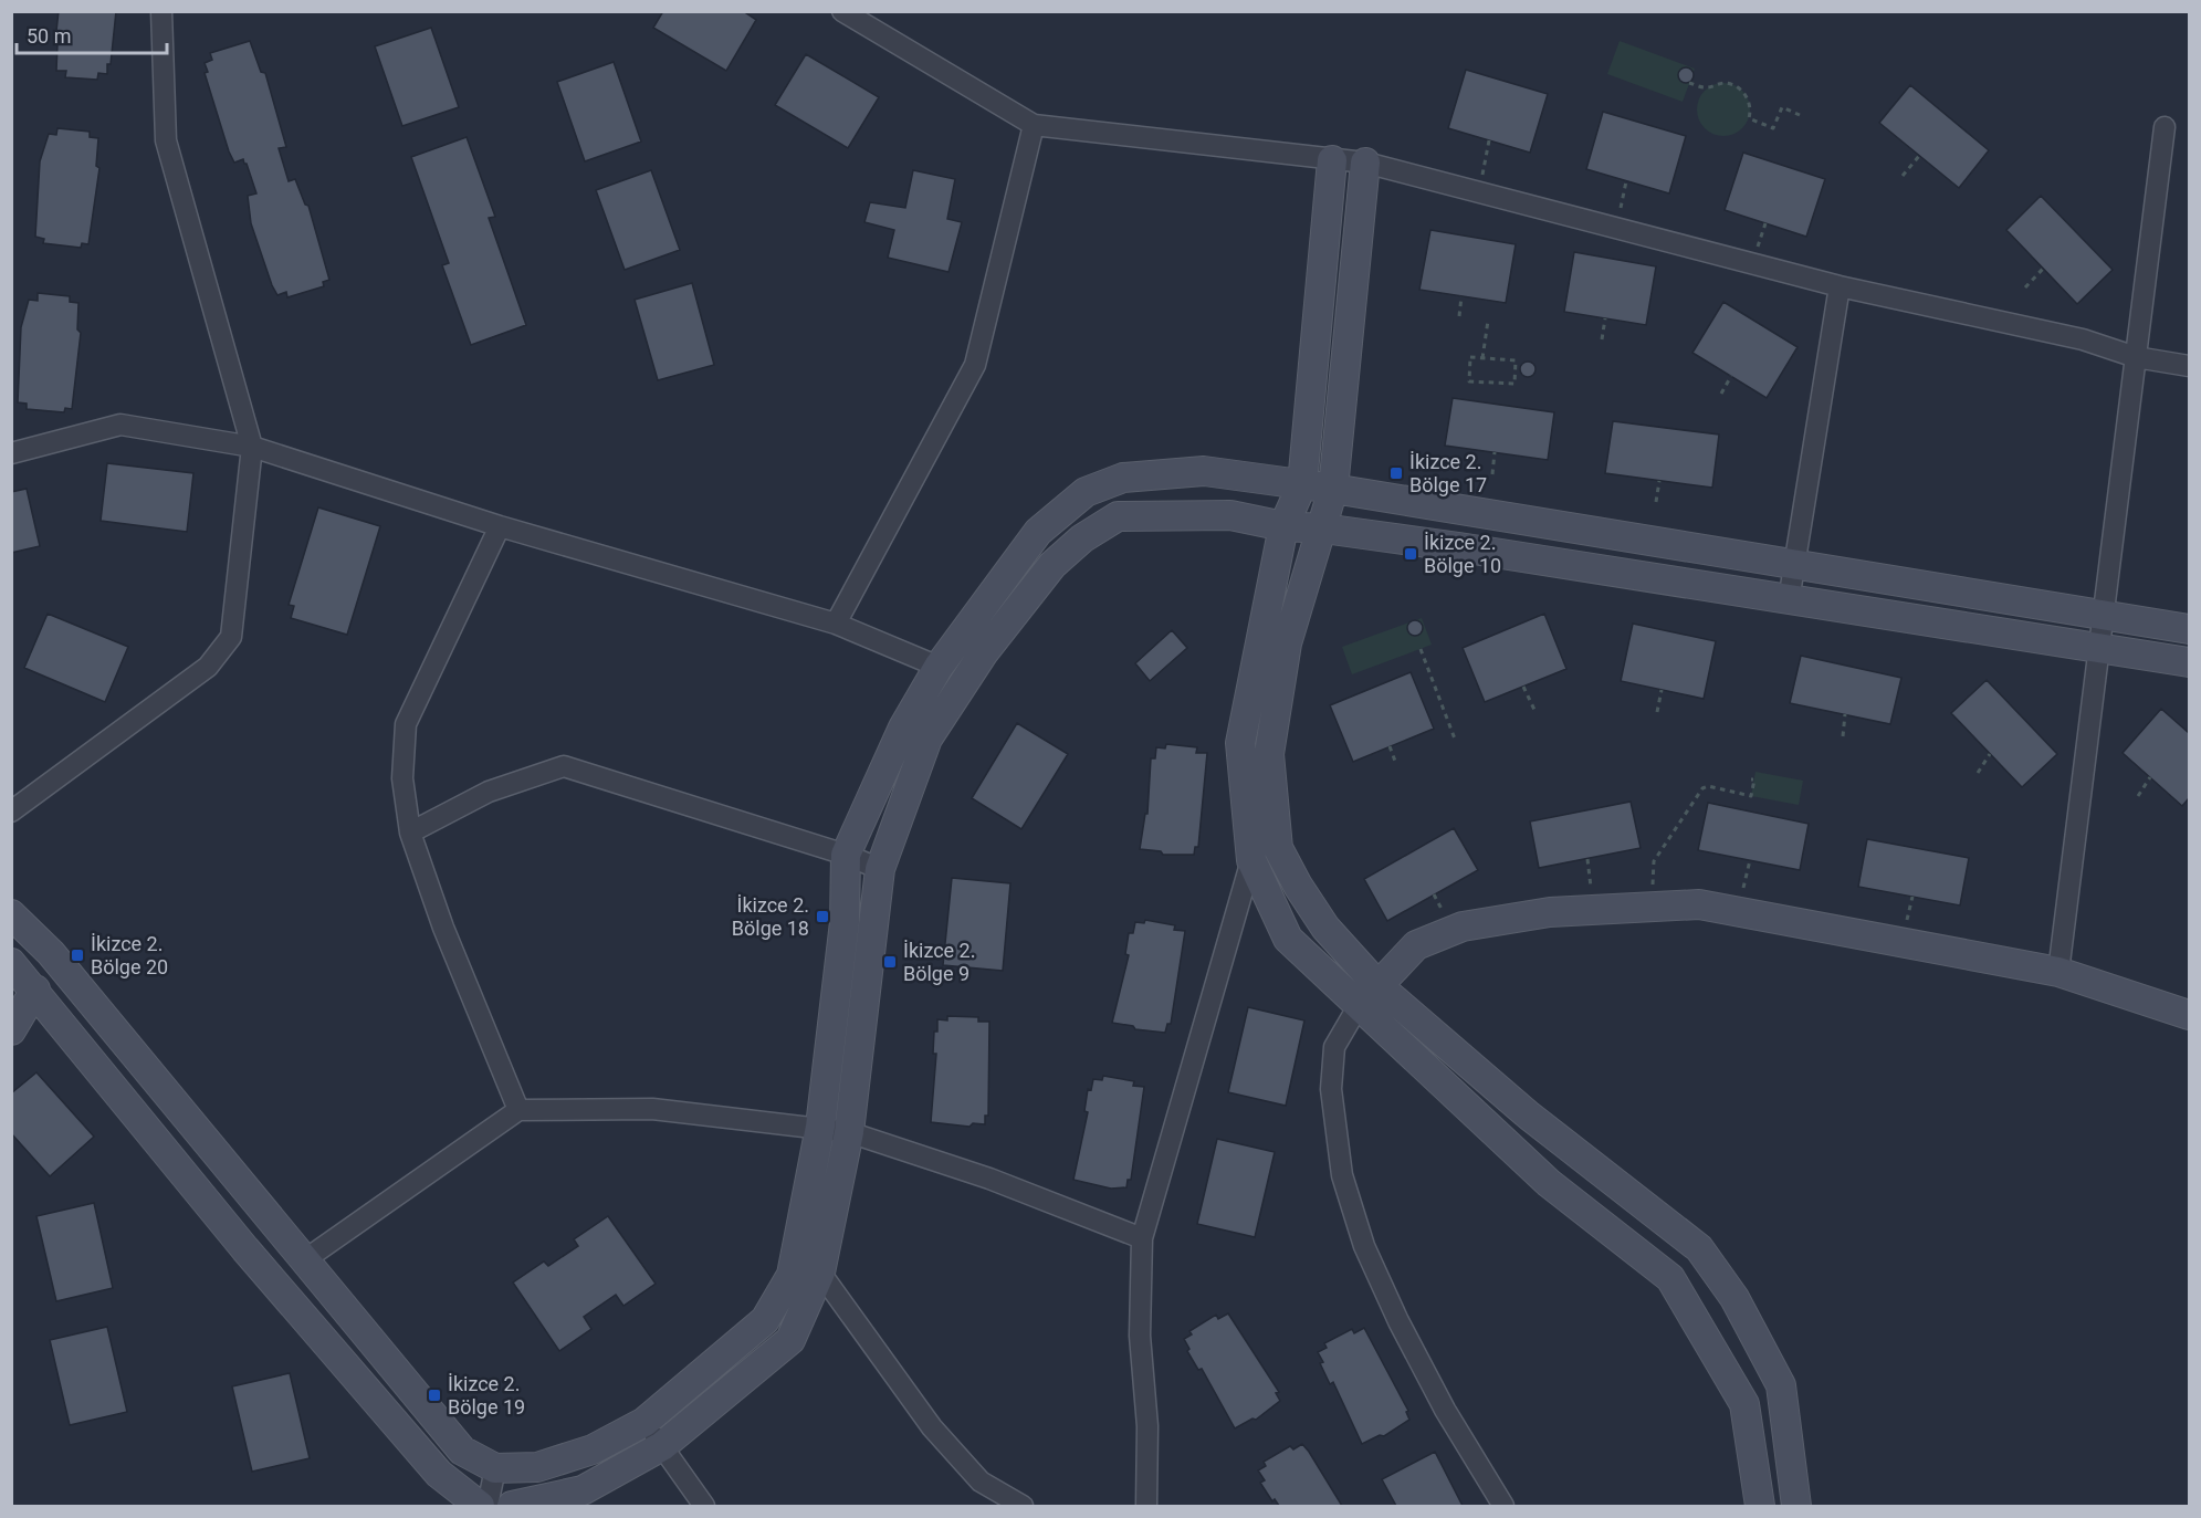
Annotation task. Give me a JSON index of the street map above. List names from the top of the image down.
{
  "places": {
    "transit": [
      "İkizce 2. Bölge 17",
      "İkizce 2. Bölge 10",
      "İkizce 2. Bölge 18",
      "İkizce 2. Bölge 20",
      "İkizce 2. Bölge 9",
      "İkizce 2. Bölge 19"
    ]
  },
  "scale_bar": "50 m"
}
